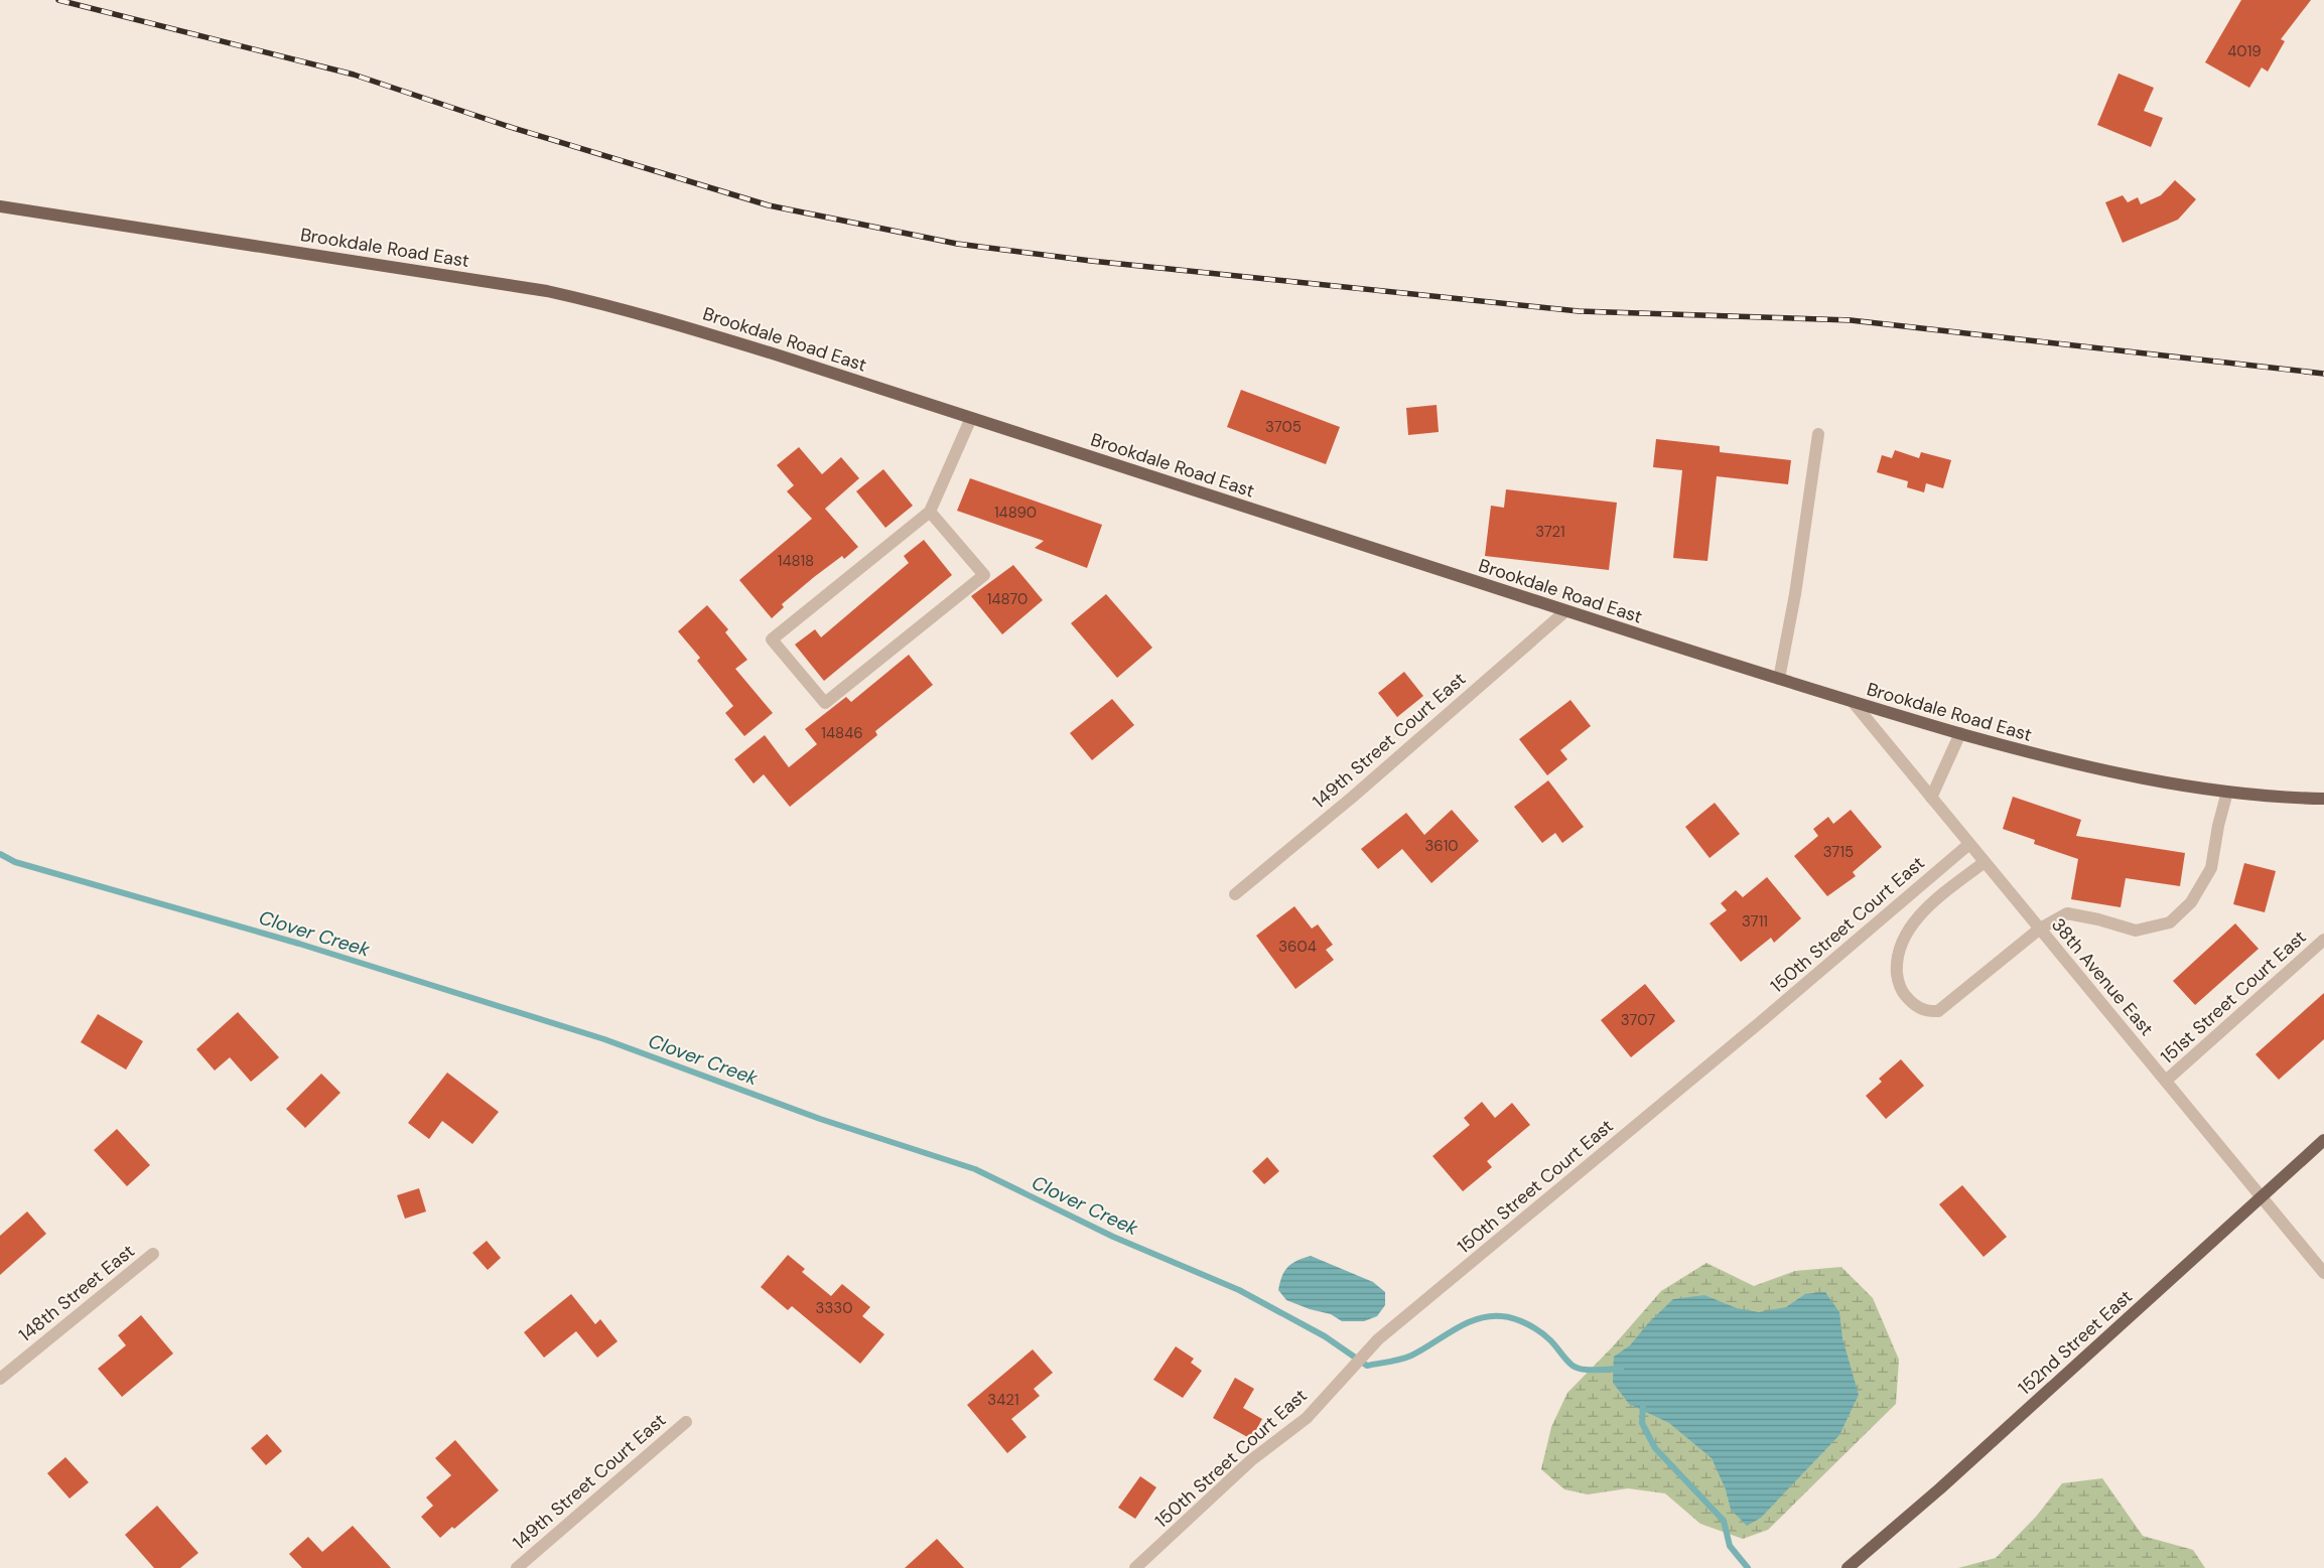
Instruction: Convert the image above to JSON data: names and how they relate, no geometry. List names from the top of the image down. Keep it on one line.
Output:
{"streets":{"main road":["Brookdale Road East","152nd Street East"],"street":["149th Street Court East","150th Street Court East","38th Avenue East","151st Street Court East","148th Street East"]},"crossings":[["Brookdale Road East","149th Street Court East"],["Brookdale Road East","38th Avenue East"],["150th Street Court East","38th Avenue East"],["38th Avenue East","151st Street Court East"],["38th Avenue East","152nd Street East"]],"water":["Clover Creek"],"house_numbers":["4019","3705","14890","3721","14818","14870","14846","3610","3715","3711","3604","3707","3330","3421"]}
